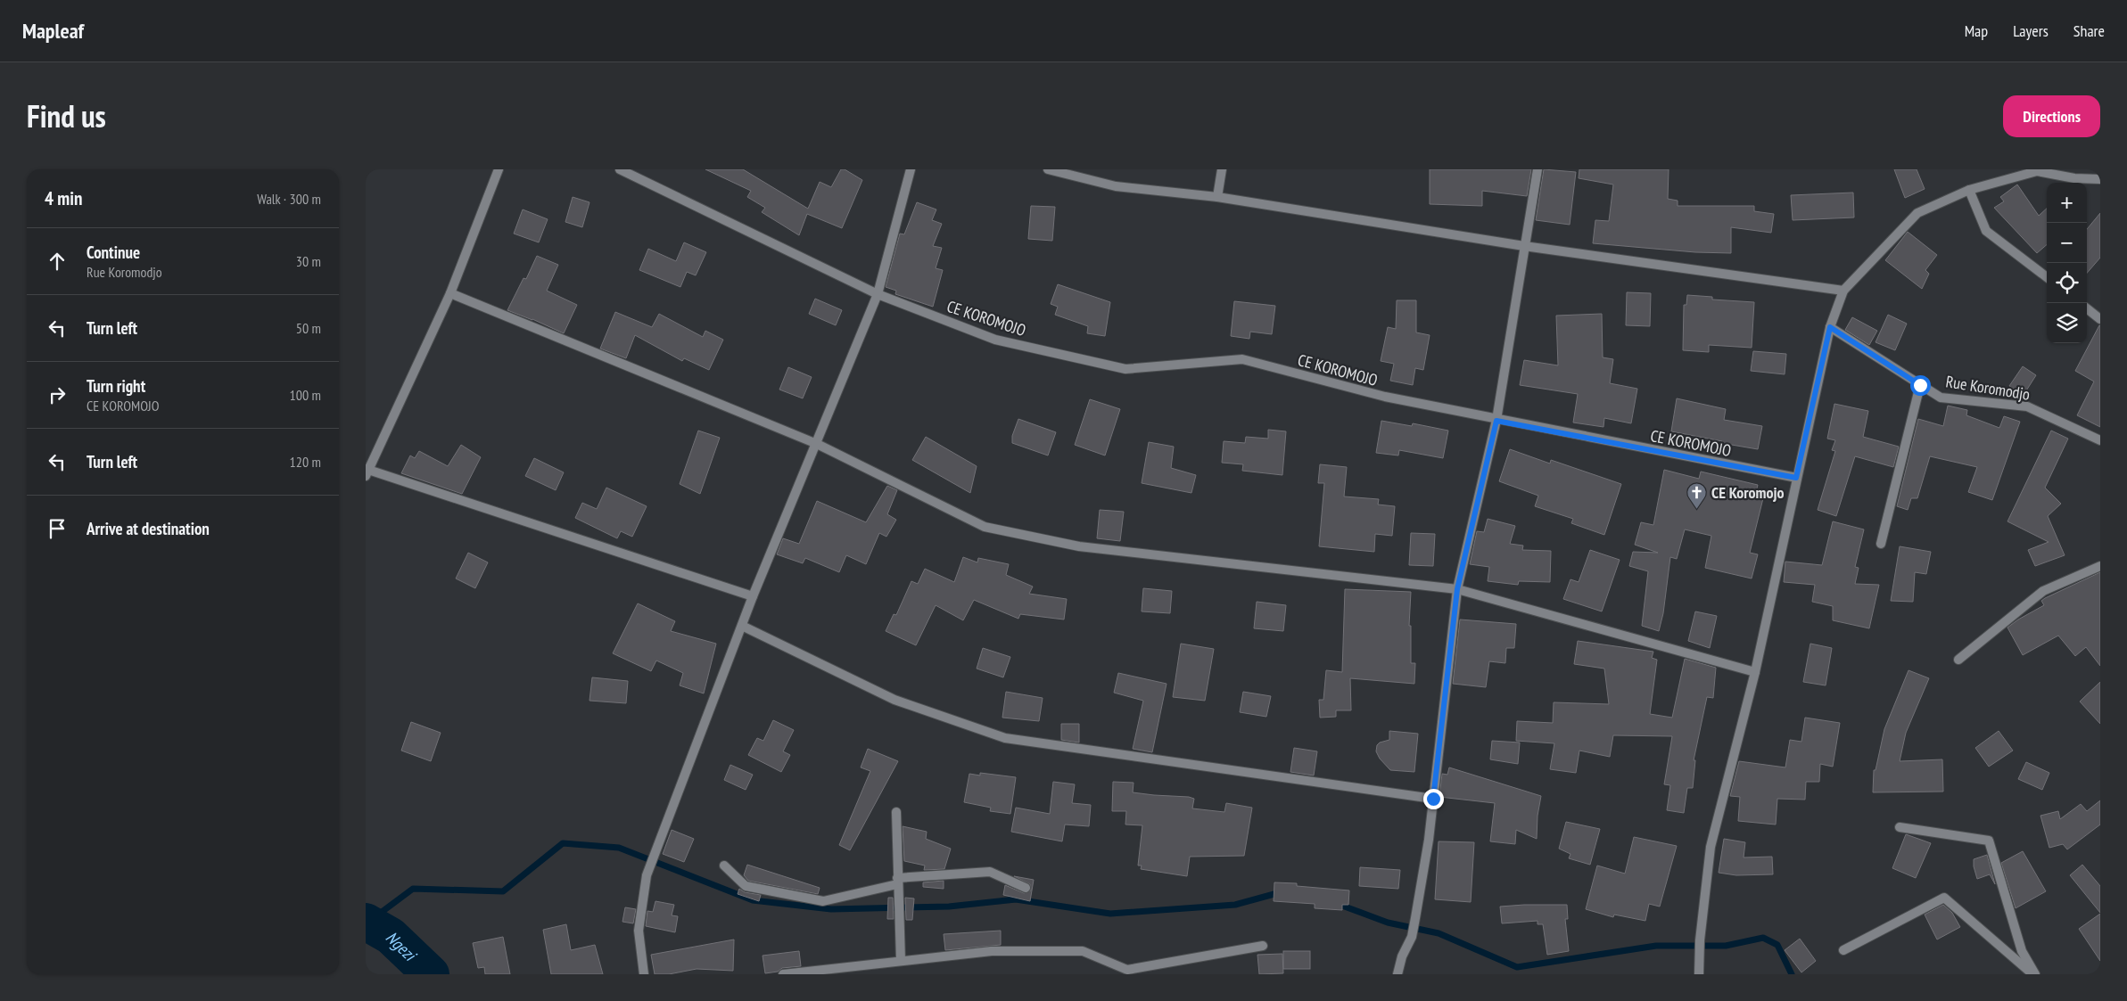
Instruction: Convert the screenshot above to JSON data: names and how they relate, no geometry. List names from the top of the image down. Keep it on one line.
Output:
{"streets":{"street":["CE KOROMOJO","Rue Koromodjo"]},"water":["Ngezi"],"places":{"church":["CE Koromojo"]},"page":{"header":"Mapleaf","nav":["Map","Layers","Share"],"title":"Find us","buttons":"Directions","heading":["4 min","Walk · 300 m"],"map_buttons":["+","−"],"list":[["Continue","Rue Koromodjo","30 m"],["Turn left","50 m"],["Turn right","CE KOROMOJO","100 m"],["Turn left","120 m"],"Arrive at destination"]}}
